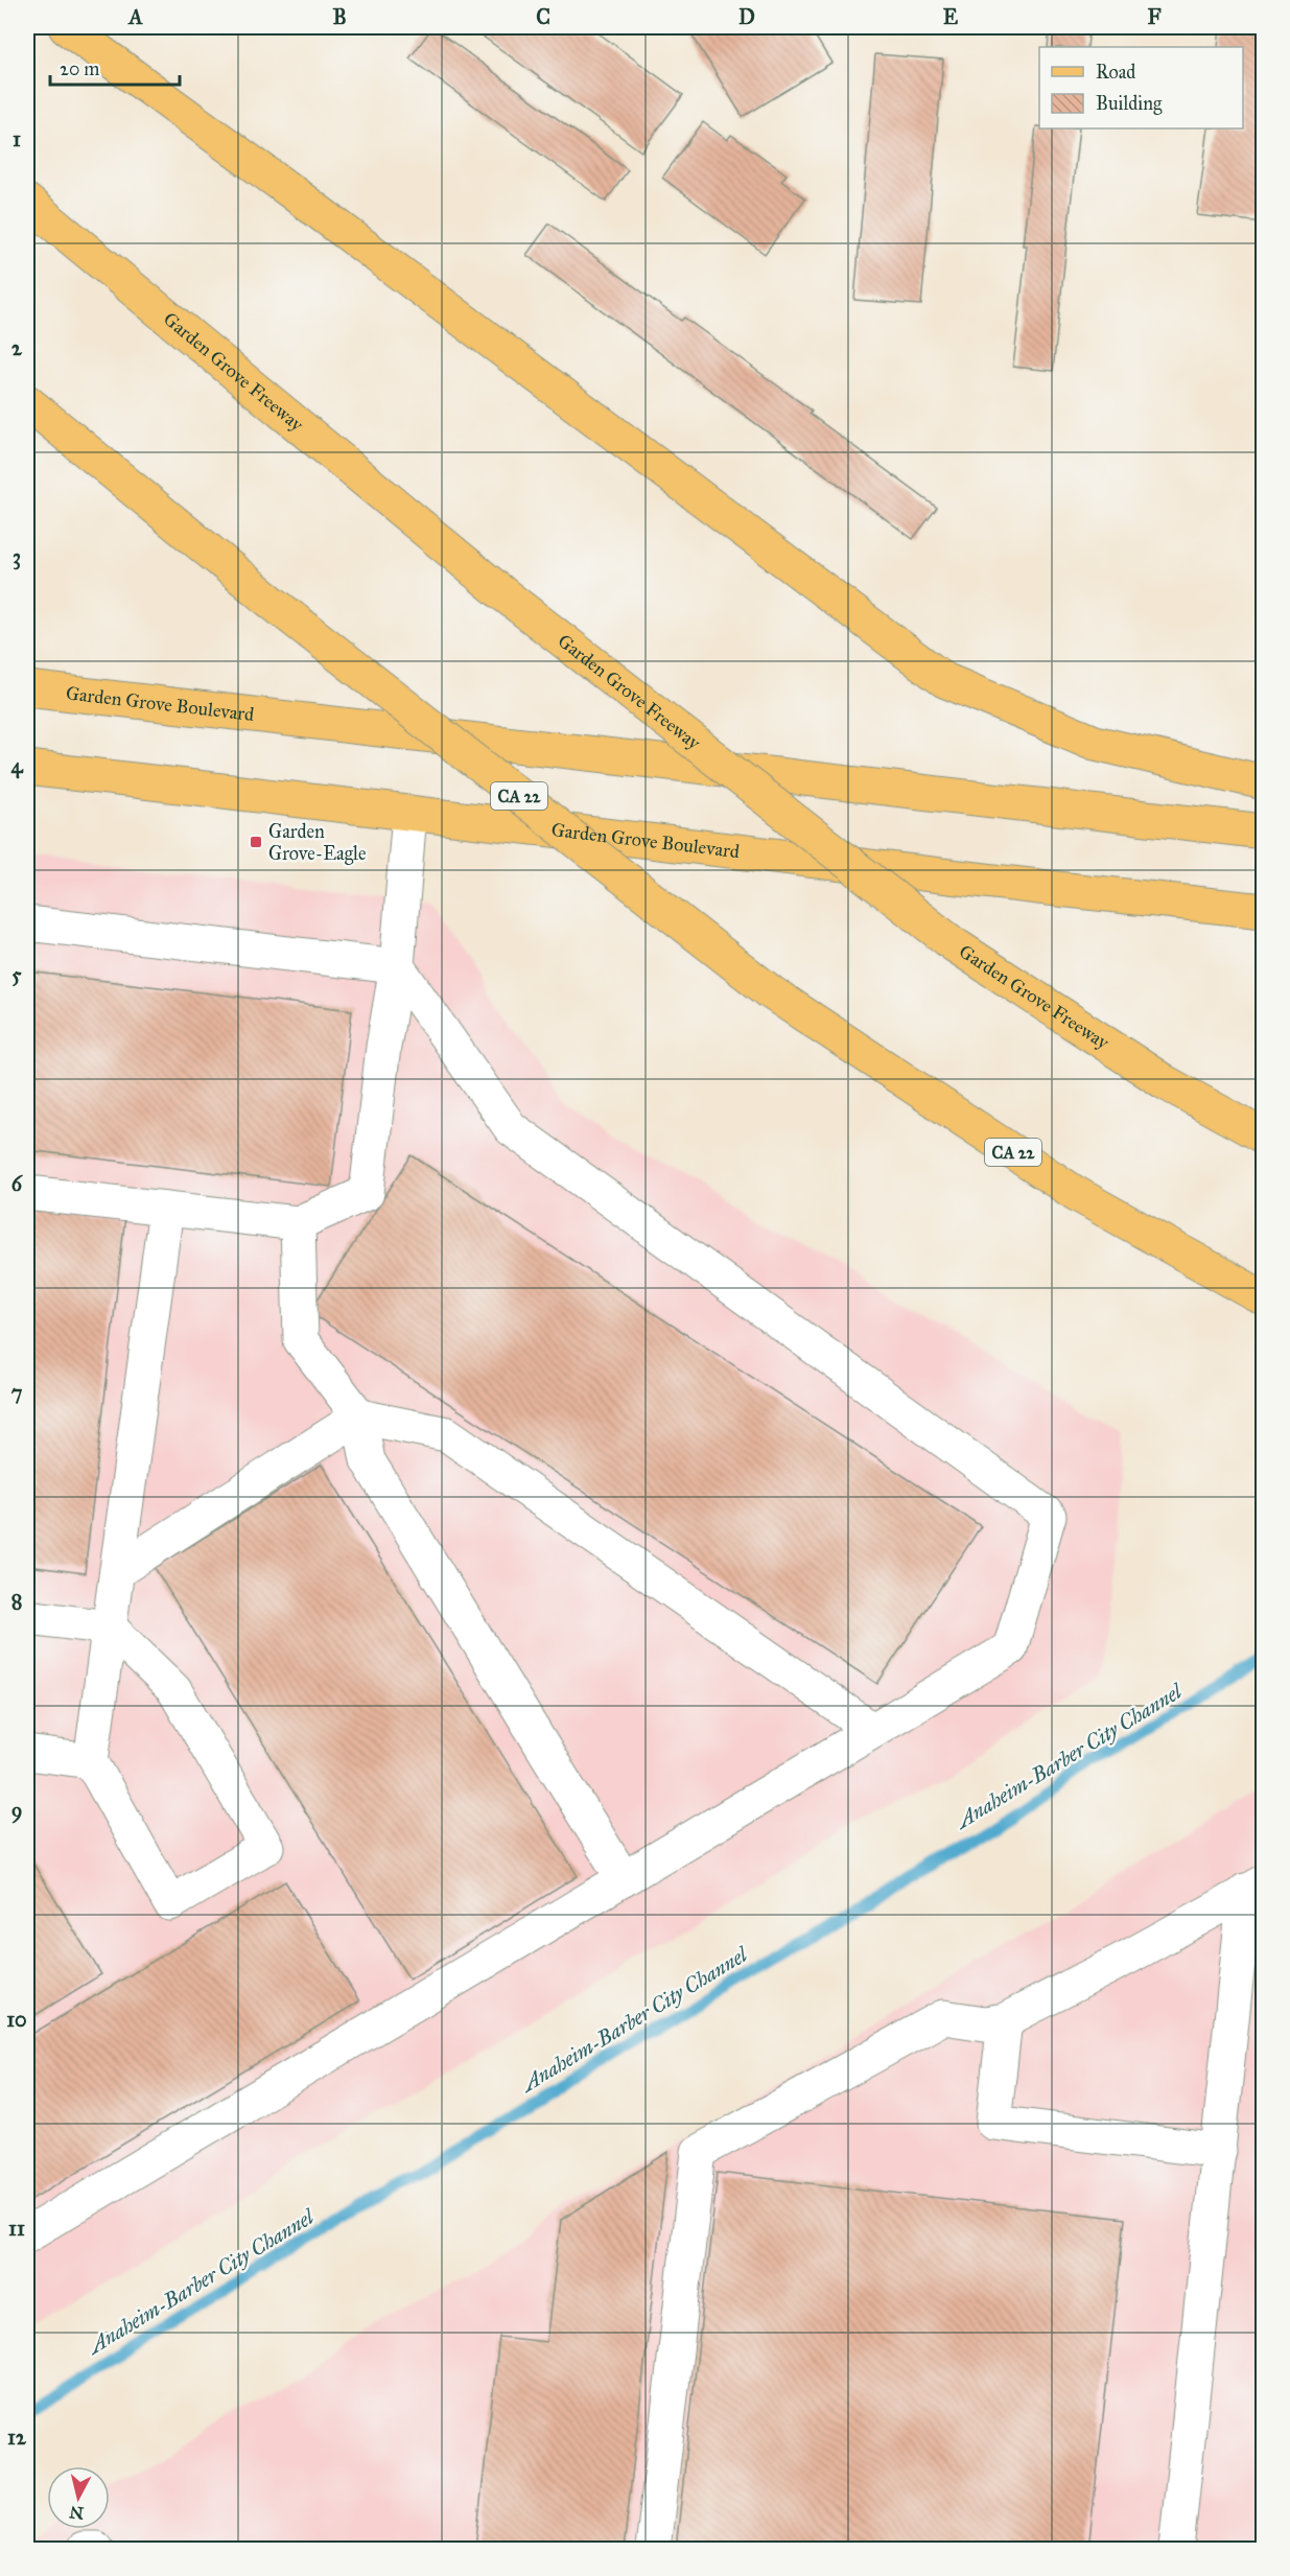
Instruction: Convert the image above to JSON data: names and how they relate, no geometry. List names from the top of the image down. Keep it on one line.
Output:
{"streets":{"main road":["Garden Grove Freeway","Garden Grove Boulevard","CA 22"]},"water":["Anaheim-Barber City Channel"],"places":{"transit":["Garden Grove-Eagle"]},"legend":["Road","Building"],"scale_bar":"20 m","north":"bottom","grid":{"columns":["A","B","C","D","E","F"],"rows":["1","2","3","4","5","6","7","8","9","10","11","12"]}}
